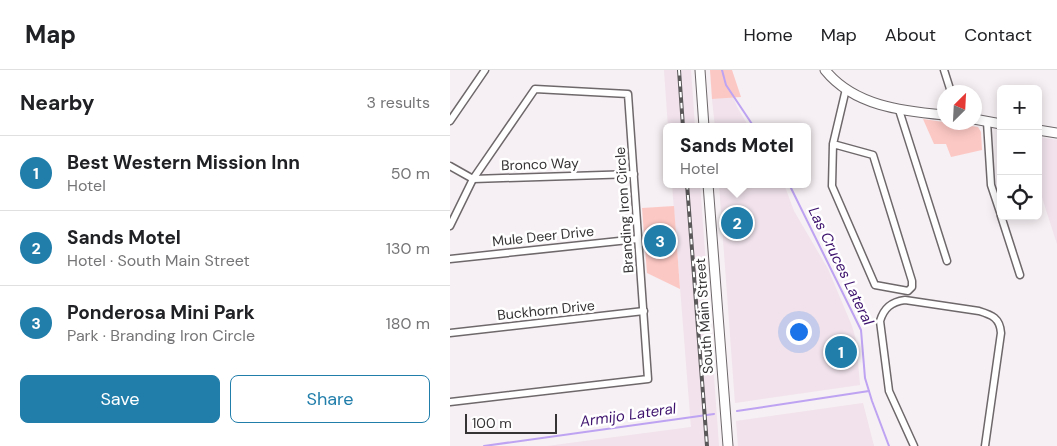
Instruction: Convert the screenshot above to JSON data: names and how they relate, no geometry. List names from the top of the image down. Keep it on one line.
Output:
{"streets":{"main road":["South Main Street"],"street":["Bronco Way","Branding Iron Circle","Mule Deer Drive","Buckhorn Drive"]},"crossings":[["Bronco Way","Branding Iron Circle"],["Branding Iron Circle","Mule Deer Drive"],["Branding Iron Circle","Buckhorn Drive"]],"water":["Las Cruces Lateral","Armijo Lateral"],"scale_bar":"100 m","north":"top right","page":{"header":"Map","nav":["Home","Map","About","Contact"],"heading":["Nearby","3 results"],"map_buttons":["+","−"],"popup":["Sands Motel","Hotel"],"list":[{"mark":"1","name":"Best Western Mission Inn","note":"Hotel","value":"50 m"},{"mark":"2","name":"Sands Motel","note":"Hotel · South Main Street","value":"130 m"},{"mark":"3","name":"Ponderosa Mini Park","note":"Park · Branding Iron Circle","value":"180 m"}],"pins":["2","3","1"],"buttons":["Save","Share"],"scale":"100 m"}}
